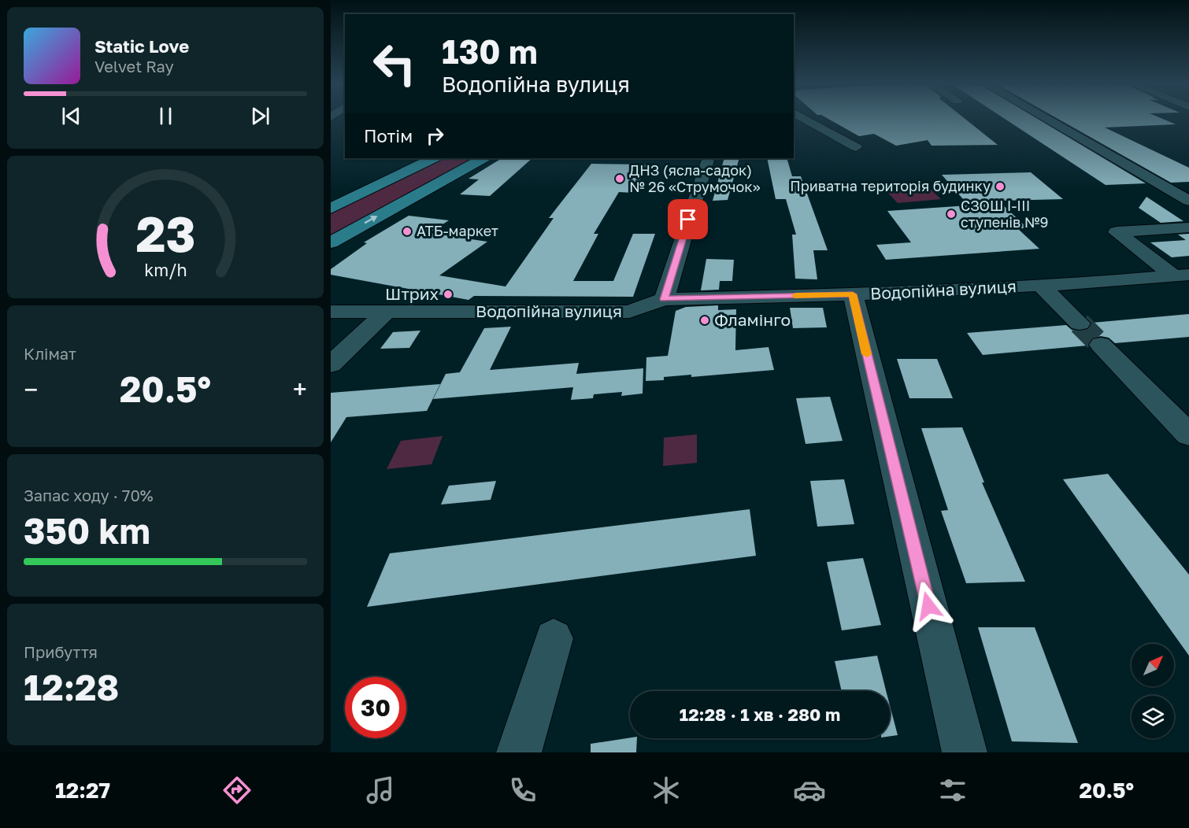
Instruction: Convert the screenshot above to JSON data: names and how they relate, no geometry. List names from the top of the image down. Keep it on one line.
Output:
{"streets":{"street":["Водопійна вулиця"]},"places":["ДНЗ (ясла-садок) № 26 «Струмочок»","Приватна територія будинку","СЗОШ І-ІІІ ступенів №9","АТБ-маркет","Штрих","Фламінго"],"north":"top right","page":{"turn":["130 m","Водопійна вулиця"],"song":["Static Love","Velvet Ray"],"then":"Потім","tile":["Клімат",["Запас ходу · 70%","350 km"],["Прибуття","12:28"]],"heat":["−","20.5°","+"],"limit":"30","trip":"12:28 · 1 хв · 280 m","tabs":["12:27","20.5°"],"gauge":["23","km/h"]}}
